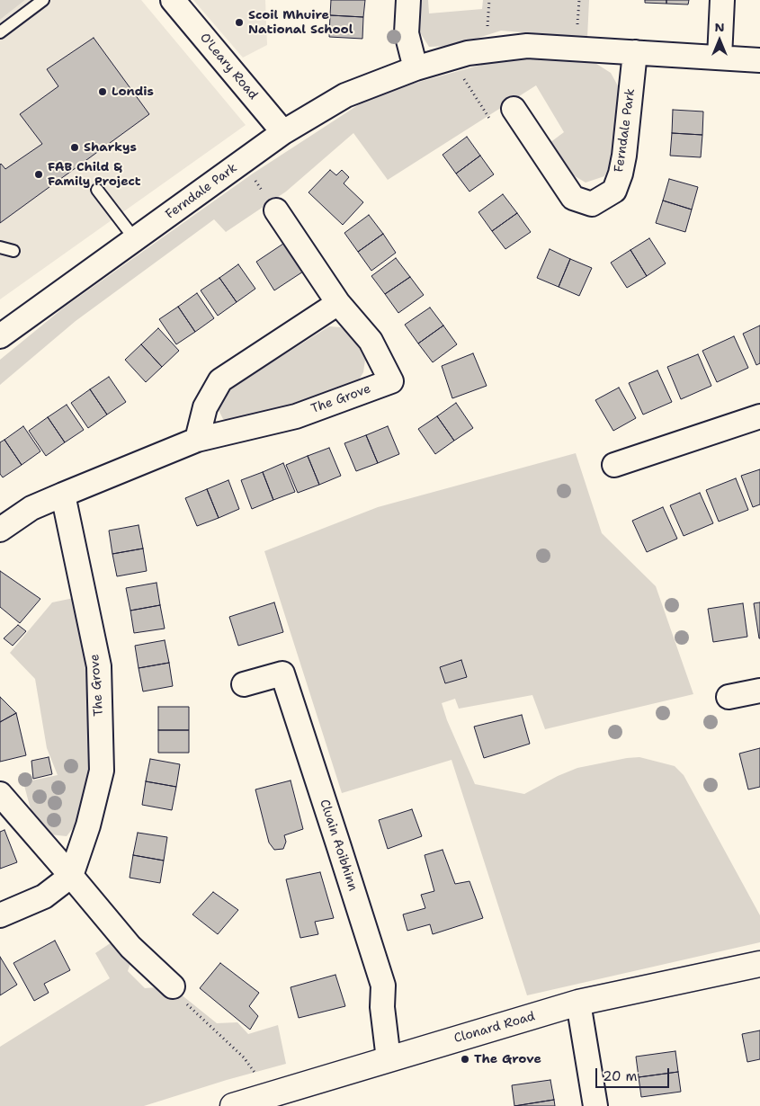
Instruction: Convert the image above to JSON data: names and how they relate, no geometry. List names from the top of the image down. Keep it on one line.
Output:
{"streets":{"street":["O'Leary Road","Ferndale Park","The Grove","Cluain Aoibhinn","Clonard Road"]},"crossings":[["O'Leary Road","Ferndale Park"],["Cluain Aoibhinn","Clonard Road"]],"places":["Scoil Mhuire National School","Londis","Sharkys","FAB Child & Family Project","The Grove"],"scale_bar":"20 m","north":"top"}
